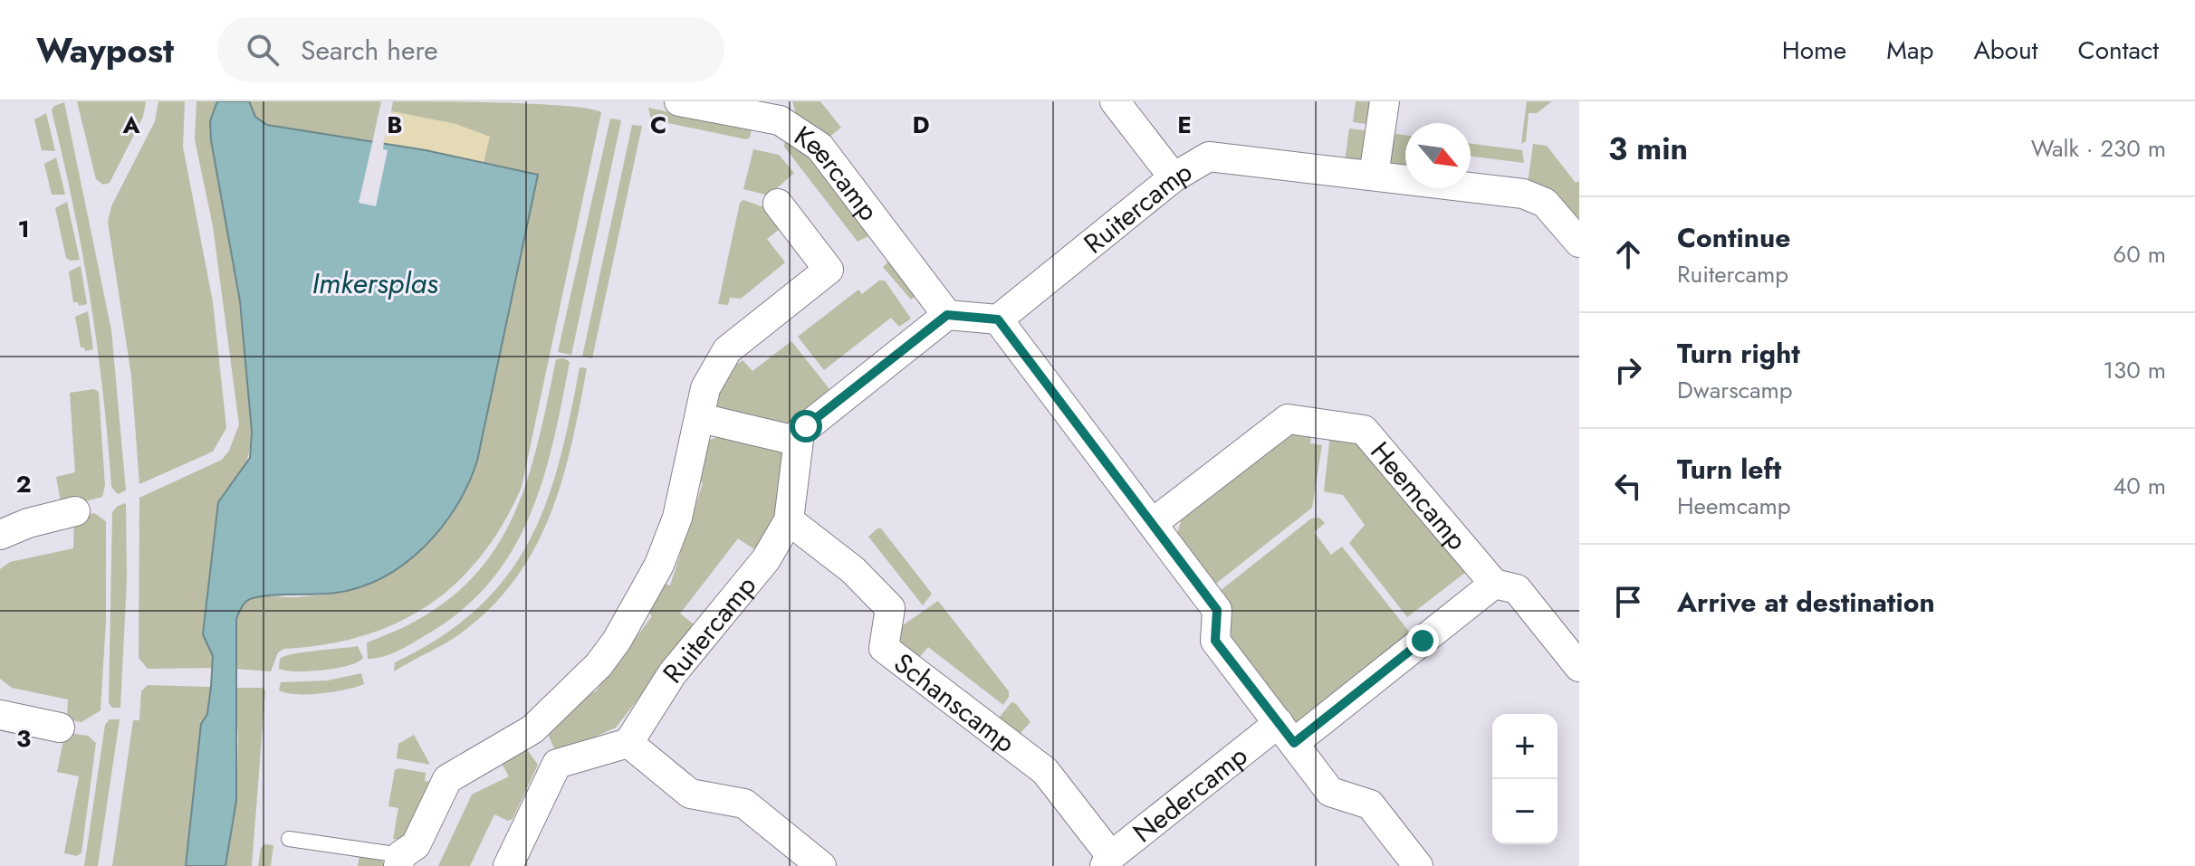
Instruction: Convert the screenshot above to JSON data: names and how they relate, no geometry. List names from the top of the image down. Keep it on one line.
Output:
{"streets":{"street":["Keercamp","Ruitercamp","Heemcamp","Schanscamp","Nedercamp"]},"crossings":[["Ruitercamp","Schanscamp"],["Schanscamp","Nedercamp"]],"water":["Imkersplas"],"north":"bottom right","page":{"header":"Waypost","search":"Search here","nav":["Home","Map","About","Contact"],"heading":["3 min","Walk · 230 m"],"list":[["Continue","Ruitercamp","60 m"],["Turn right","Dwarscamp","130 m"],["Turn left","Heemcamp","40 m"],"Arrive at destination"],"map_buttons":["+","−"]},"grid":{"columns":["A","B","C","D","E"],"rows":["1","2","3"]}}
